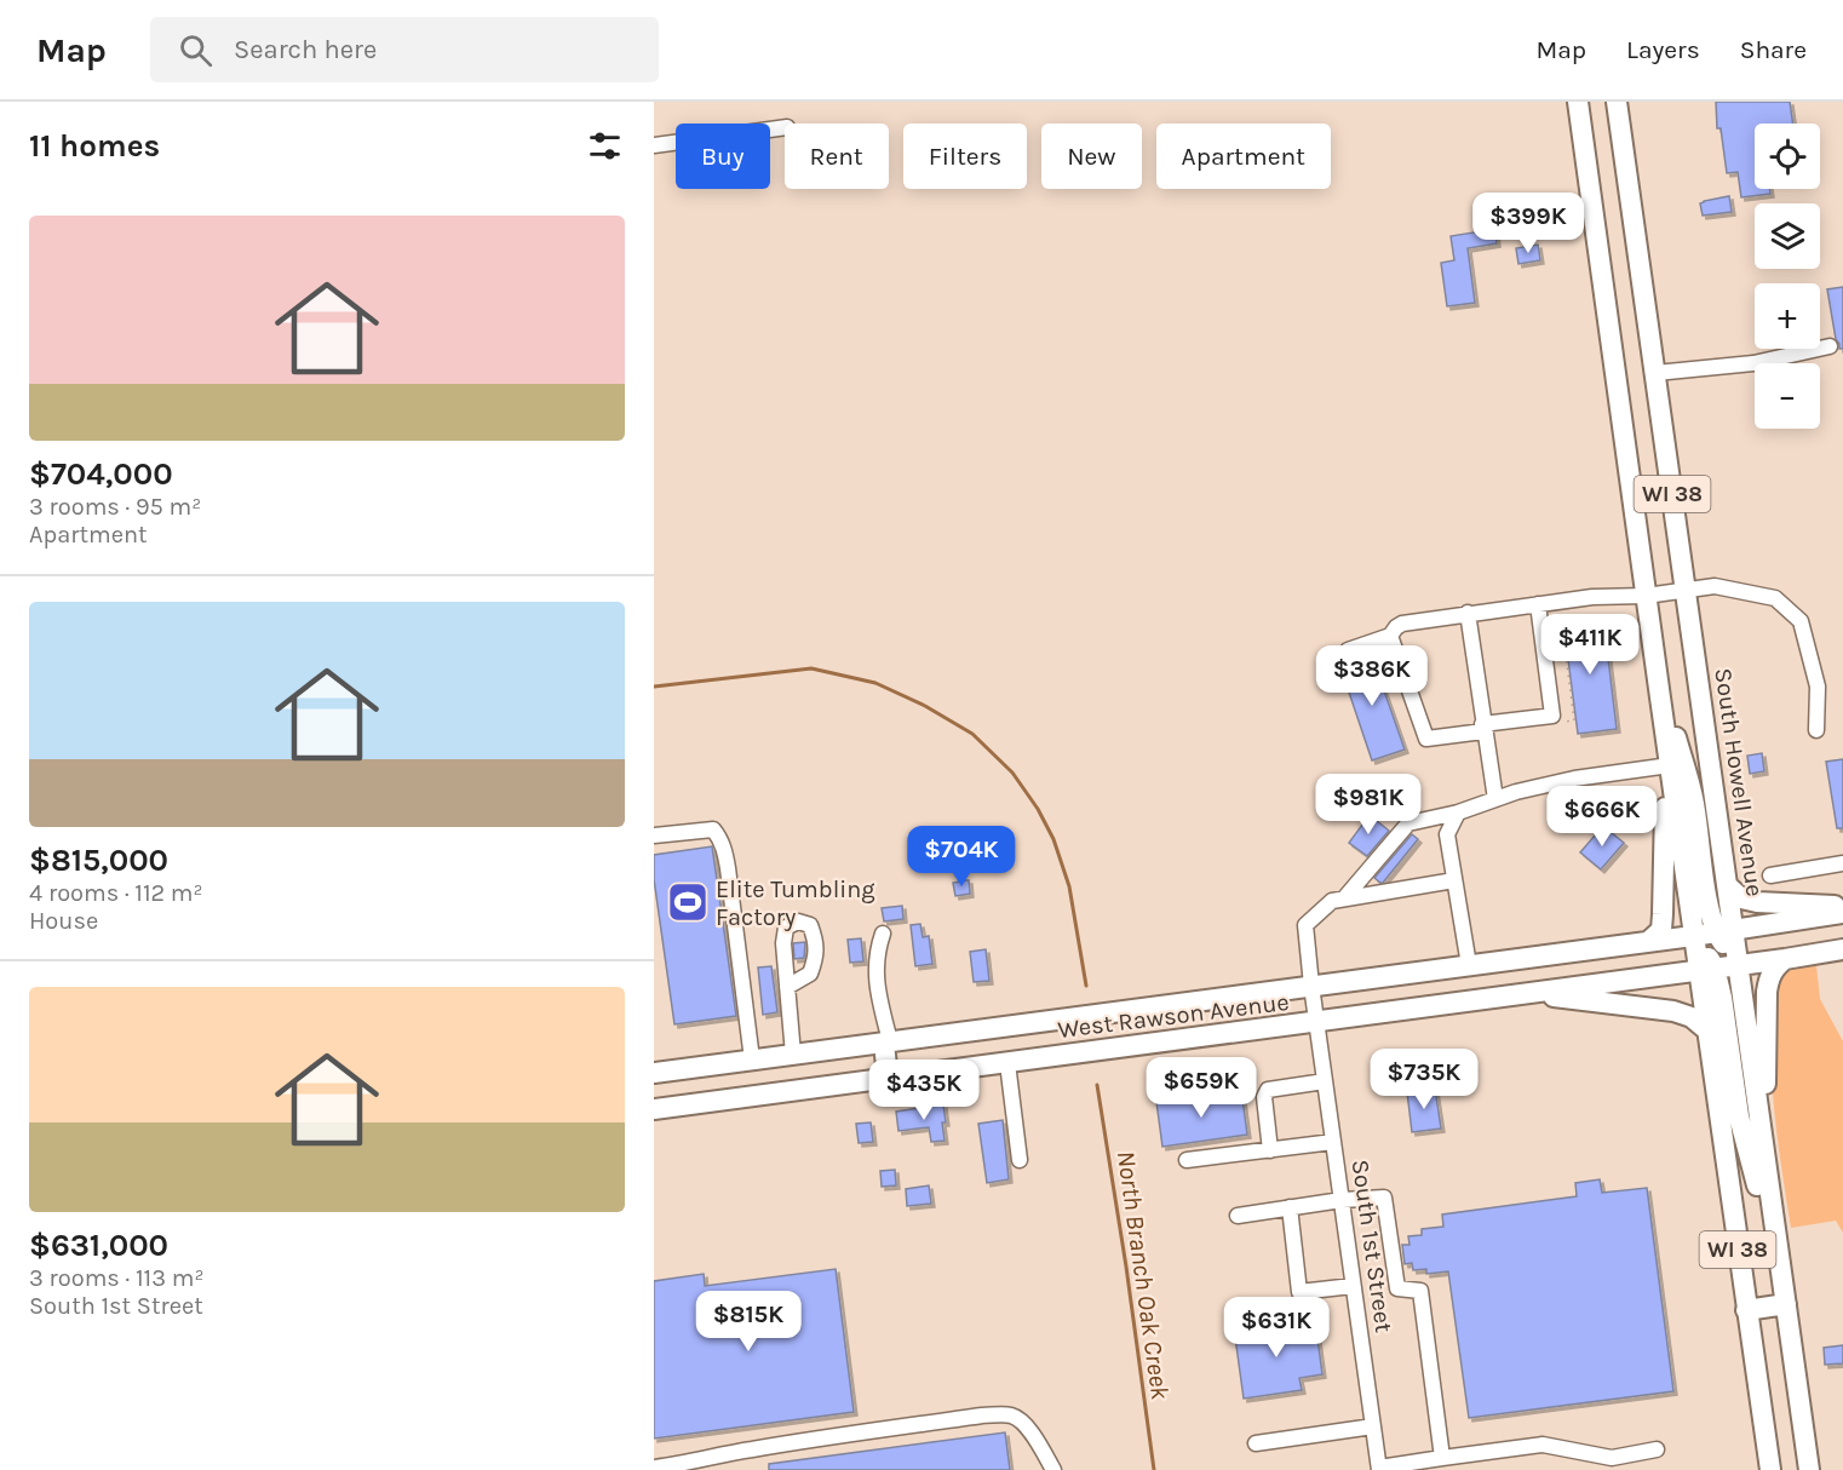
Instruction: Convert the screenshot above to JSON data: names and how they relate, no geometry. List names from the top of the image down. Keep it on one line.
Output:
{"streets":{"main road":["WI 38","South Howell Avenue","West Rawson Avenue"],"street":["South 1st Street"]},"crossings":[["WI 38","West Rawson Avenue"],["South Howell Avenue","West Rawson Avenue"],["West Rawson Avenue","South 1st Street"]],"water":["North Branch Oak Creek"],"places":{"sports":["Elite Tumbling Factory"]},"page":{"header":"Map","search":"Search here","nav":["Map","Layers","Share"],"heading":"11 homes","map_buttons":["+","−"],"chip":["Buy","Rent","Filters","New","Apartment"],"list":[{"name":"$704,000","note":"3 rooms · 95 m² · Apartment"},{"name":"$815,000","note":"4 rooms · 112 m² · House"},{"name":"$631,000","note":"3 rooms · 113 m² · South 1st Street"}],"price":["$399K","$411K","$386K","$981K","$666K","$704K","$735K","$659K","$435K","$815K","$631K"]}}
